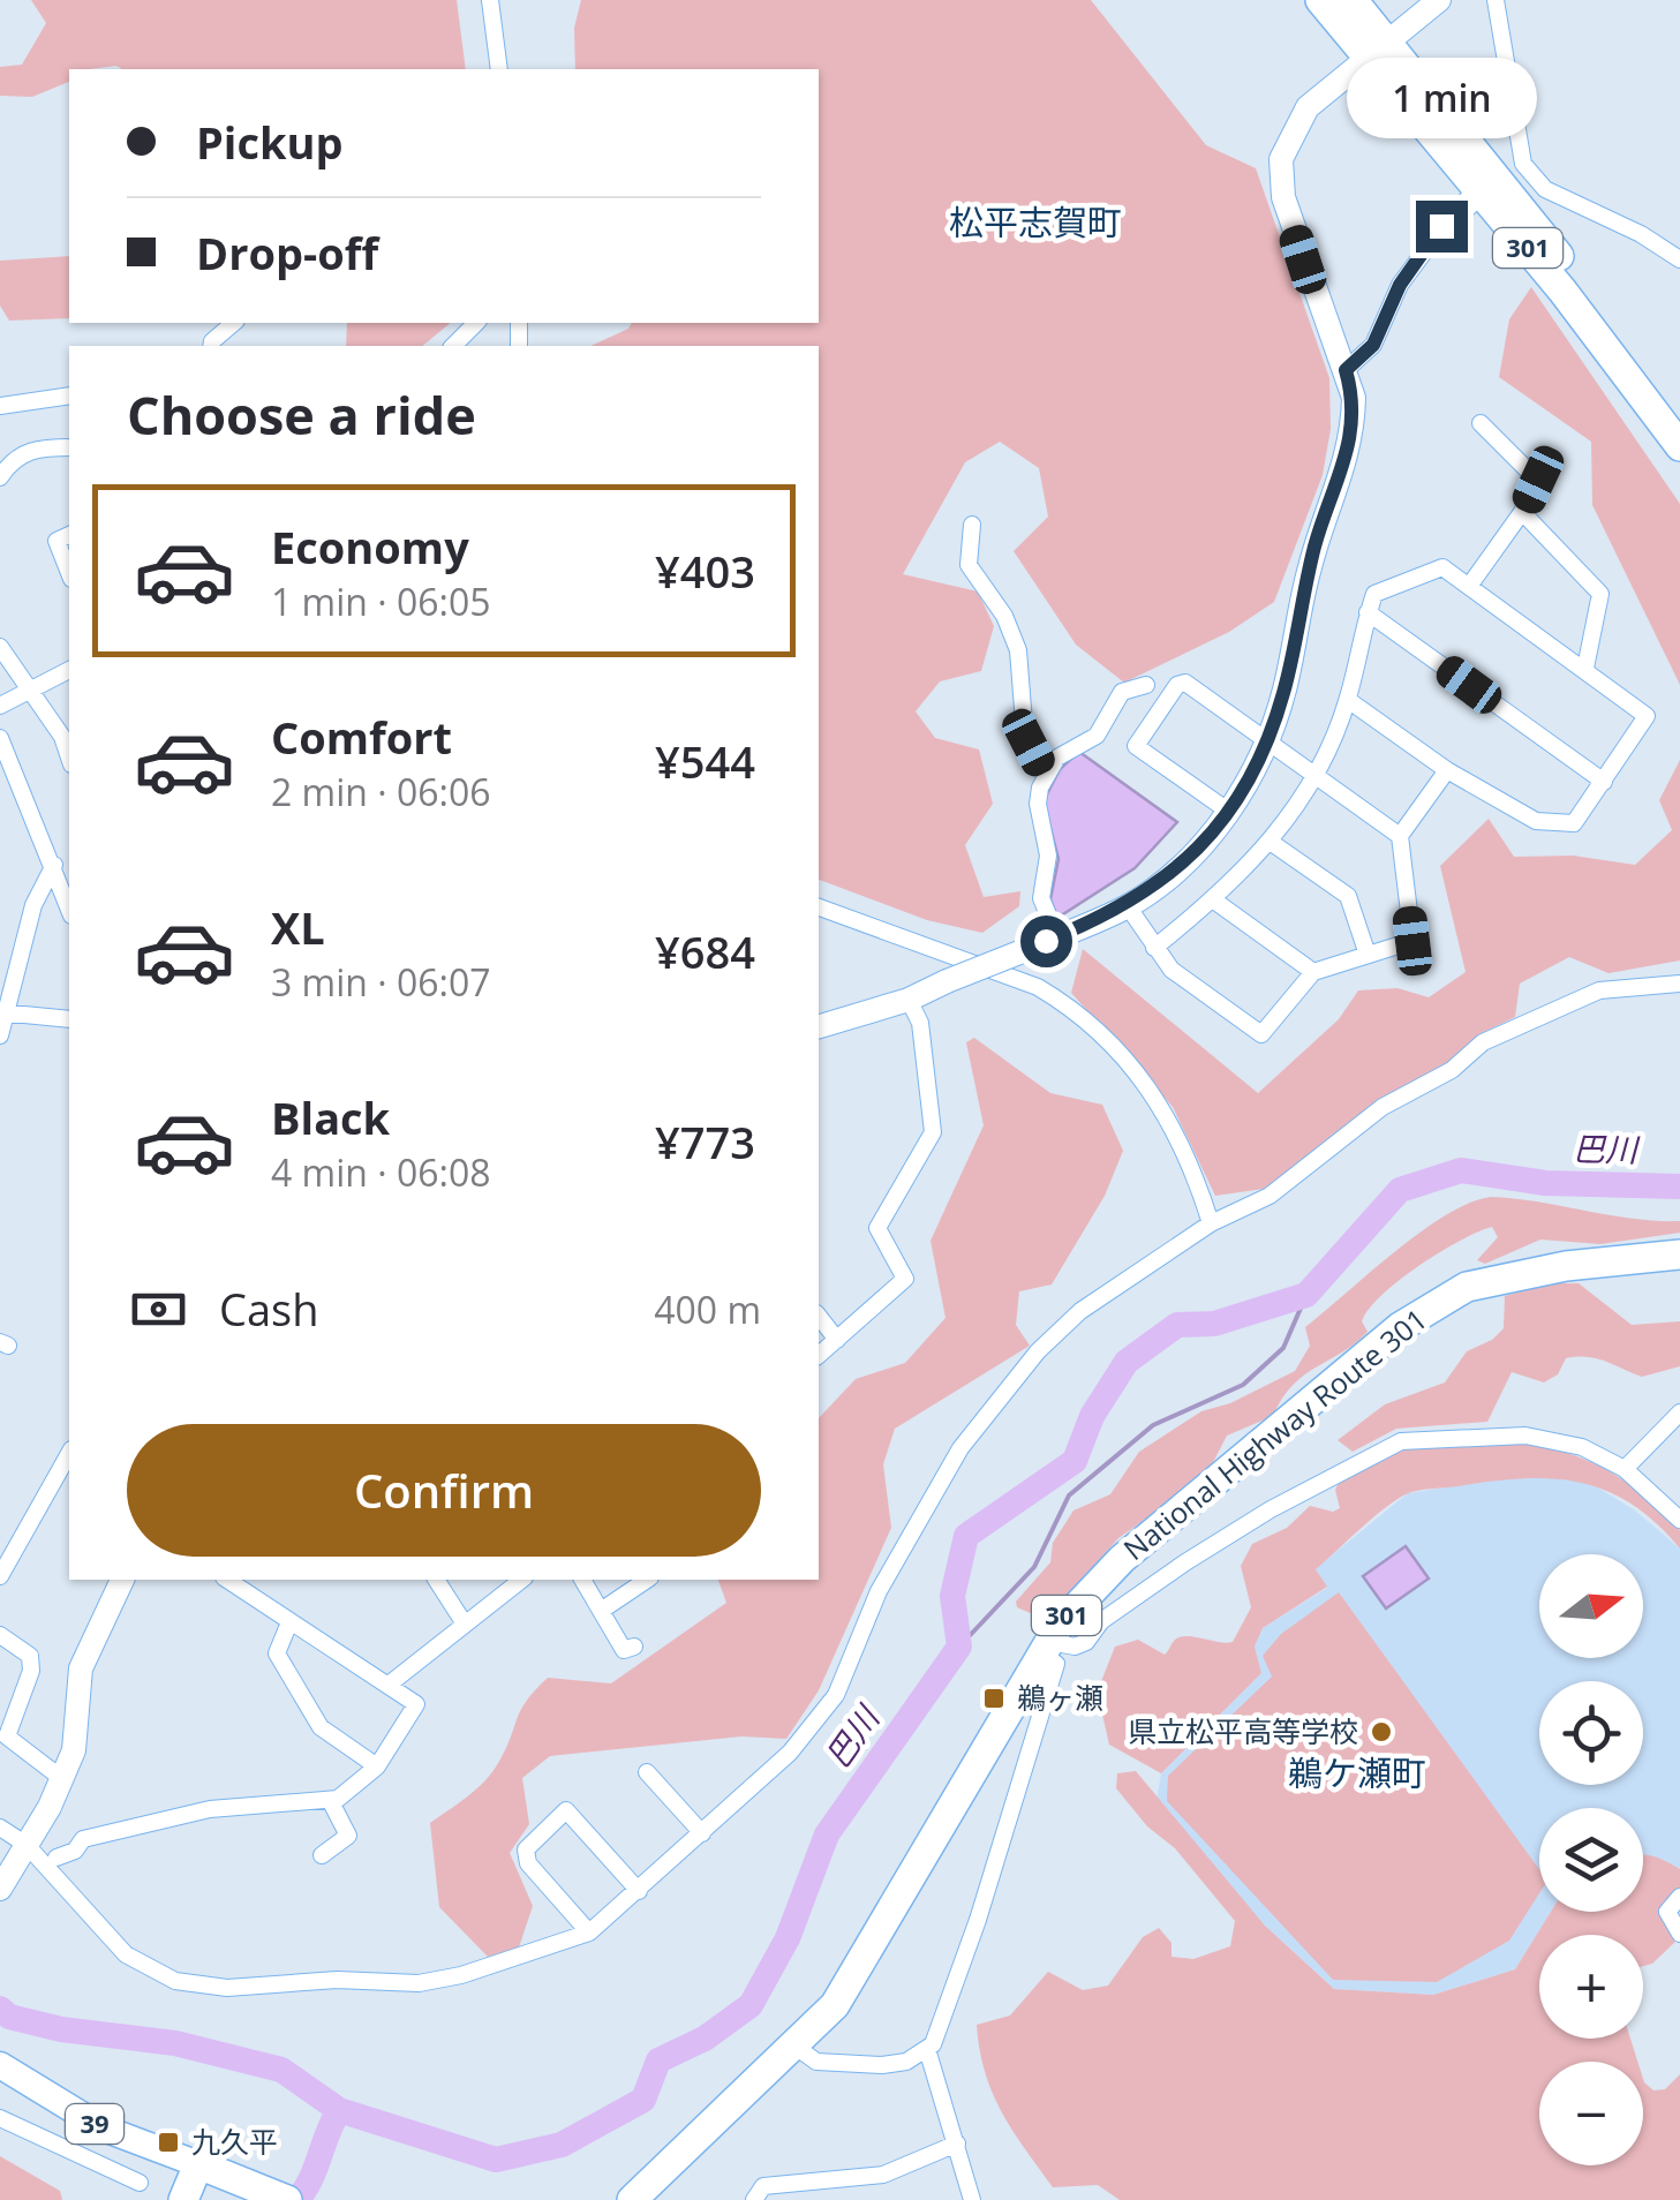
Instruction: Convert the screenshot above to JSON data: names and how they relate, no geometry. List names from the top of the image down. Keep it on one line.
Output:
{"streets":{"highway":["301","National Highway Route 301"],"main road":["39"]},"districts":["松平志賀町","鵜ケ瀬町"],"water":["巴川"],"places":{"transit":["鵜ヶ瀬","九久平"],"other":["県立松平高等学校"]},"north":"right","page":{"bubble":"1 min","banner":["Pickup","Drop-off"],"heading":"Choose a ride","list":[{"name":"Economy","note":"1 min · 06:05","value":"¥403"},{"name":"Comfort","note":"2 min · 06:06","value":"¥544"},{"name":"XL","note":"3 min · 06:07","value":"¥684"},{"name":"Black","note":"4 min · 06:08","value":"¥773"}],"pay":["Cash","400 m"],"buttons":"Confirm","map_buttons":["+","−"]}}
